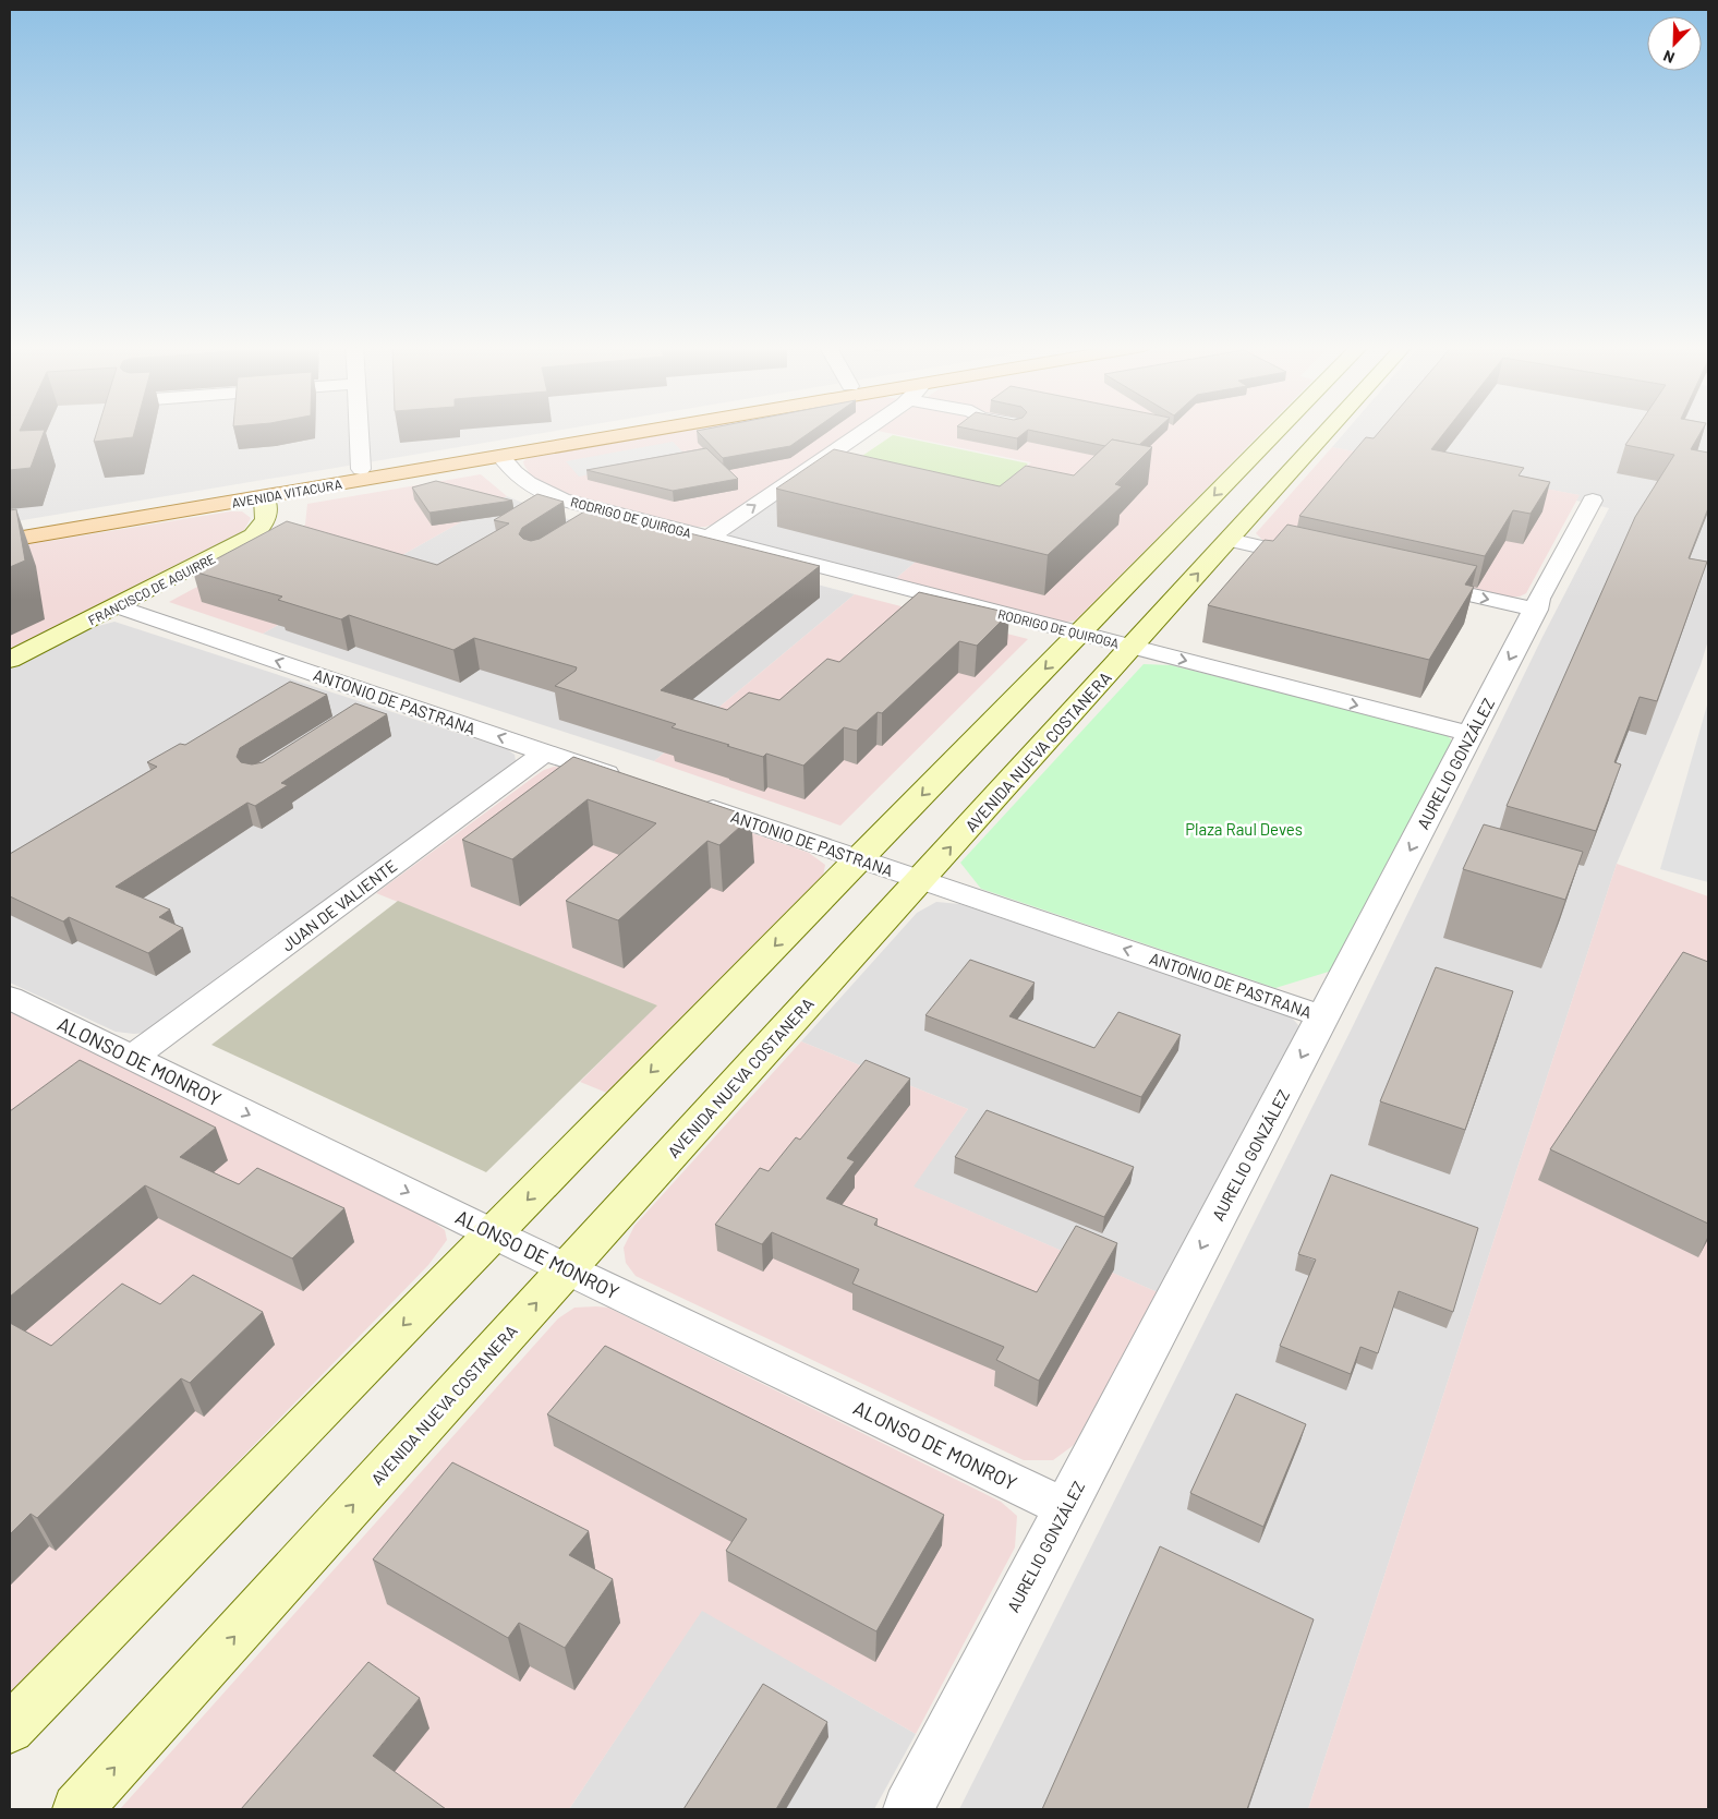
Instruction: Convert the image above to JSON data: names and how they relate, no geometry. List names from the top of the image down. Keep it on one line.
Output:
{"streets":{"main road":["AVENIDA VITACURA","FRANCISCO DE AGUIRRE","AVENIDA NUEVA COSTANERA"],"street":["RODRIGO DE QUIROGA","ANTONIO DE PASTRANA","AURELIO GONZÁLEZ","JUAN DE VALIENTE","ALONSO DE MONROY"]},"crossings":[["AVENIDA VITACURA","RODRIGO DE QUIROGA"],["AVENIDA VITACURA","FRANCISCO DE AGUIRRE"],["RODRIGO DE QUIROGA","AVENIDA NUEVA COSTANERA"],["RODRIGO DE QUIROGA","AURELIO GONZÁLEZ"],["FRANCISCO DE AGUIRRE","ANTONIO DE PASTRANA"],["ANTONIO DE PASTRANA","AVENIDA NUEVA COSTANERA"],["ANTONIO DE PASTRANA","AURELIO GONZÁLEZ"],["ANTONIO DE PASTRANA","JUAN DE VALIENTE"],["AVENIDA NUEVA COSTANERA","ALONSO DE MONROY"],["AURELIO GONZÁLEZ","ALONSO DE MONROY"],["JUAN DE VALIENTE","ALONSO DE MONROY"]],"one_way":["ANTONIO DE PASTRANA","AURELIO GONZÁLEZ"],"parks":["Plaza Raul Deves"],"north":"bottom left"}
